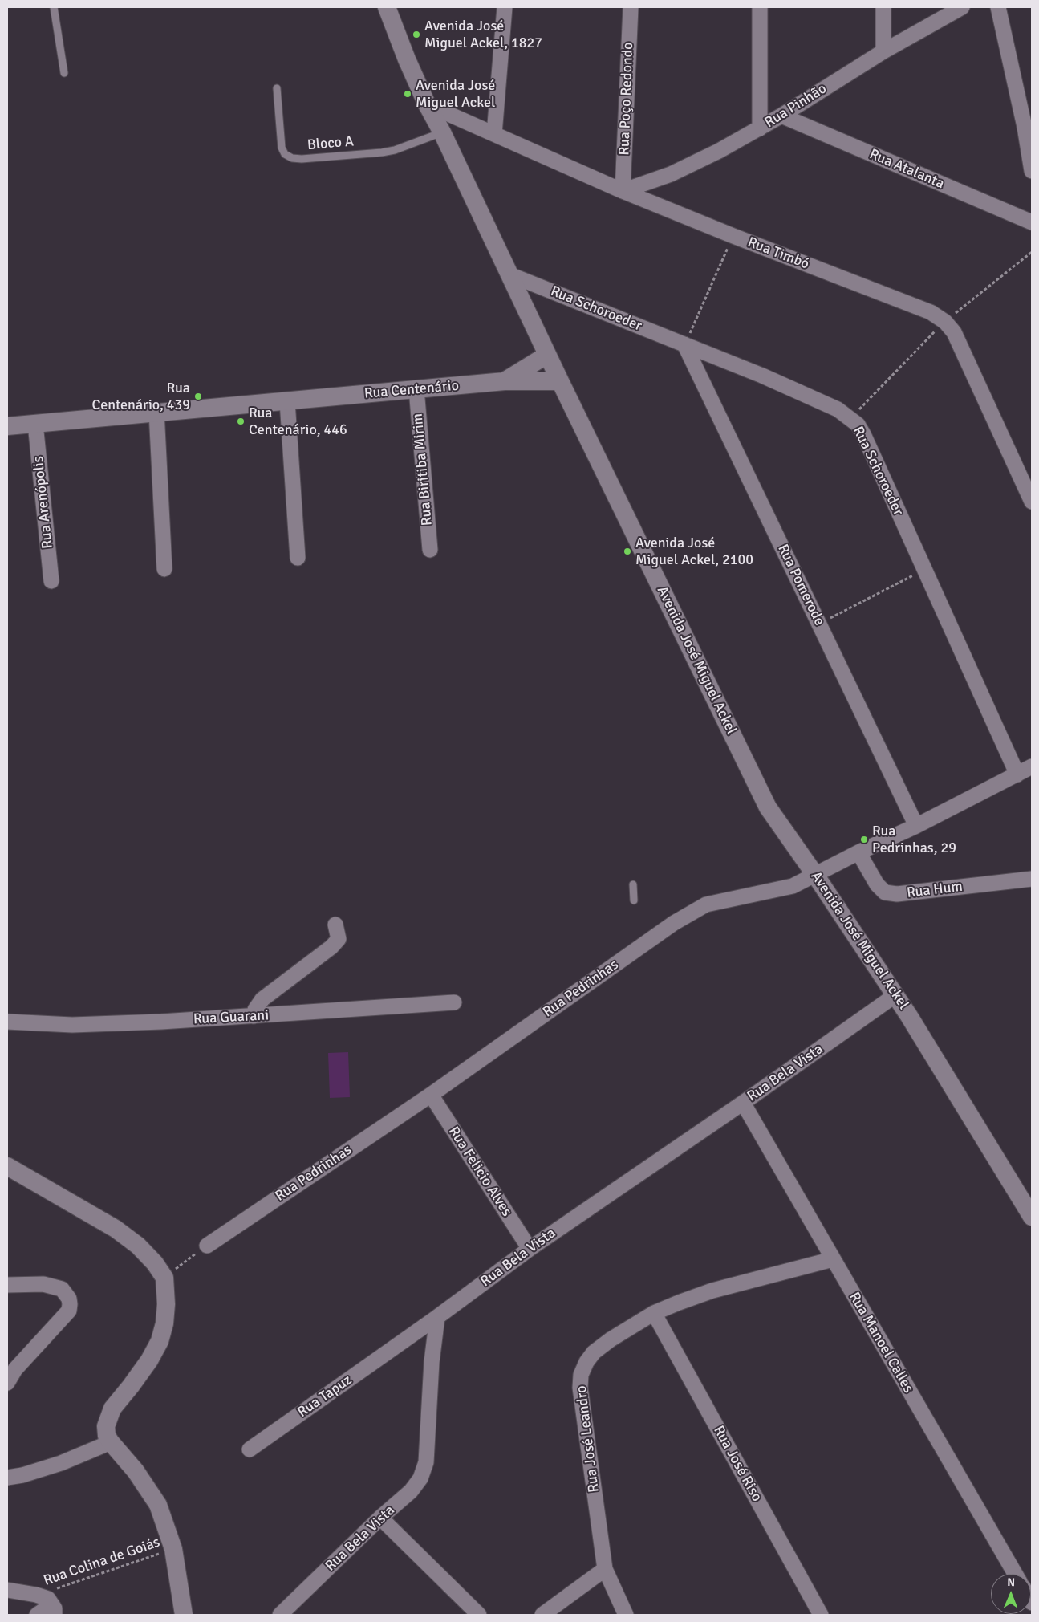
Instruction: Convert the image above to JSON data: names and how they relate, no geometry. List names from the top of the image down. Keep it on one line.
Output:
{"streets":{"street":["Rua Poço Redondo","Rua Pinhão","Rua Atalanta","Rua Timbó","Rua Schoroeder","Rua Centenário","Rua Biritiba Mirim","Rua Arenópolis","Rua Pomerode","Avenida José Miguel Ackel","Rua Hum","Rua Pedrinhas","Rua Guarani","Rua Bela Vista","Rua Felicio Alves","Rua Manoel Calles","Rua Tapuz","Rua José Leandro","Rua José Riso"],"lane":["Bloco A"],"path":["Rua Colina de Goiás"]},"crossings":[["Rua Poço Redondo","Rua Pinhão"],["Rua Poço Redondo","Rua Timbó"],["Rua Pinhão","Rua Atalanta"],["Rua Pinhão","Rua Timbó"],["Bloco A","Avenida José Miguel Ackel"],["Rua Timbó","Avenida José Miguel Ackel"],["Rua Schoroeder","Rua Pomerode"],["Rua Schoroeder","Avenida José Miguel Ackel"],["Rua Schoroeder","Rua Pedrinhas"],["Rua Centenário","Rua Biritiba Mirim"],["Rua Centenário","Rua Arenópolis"],["Rua Centenário","Avenida José Miguel Ackel"],["Rua Pomerode","Rua Pedrinhas"],["Avenida José Miguel Ackel","Rua Pedrinhas"],["Avenida José Miguel Ackel","Rua Bela Vista"],["Rua Hum","Rua Pedrinhas"],["Rua Pedrinhas","Rua Felicio Alves"],["Rua Bela Vista","Rua Felicio Alves"],["Rua Bela Vista","Rua Manoel Calles"],["Rua Bela Vista","Rua Tapuz"],["Rua Manoel Calles","Rua José Leandro"],["Rua José Leandro","Rua José Riso"]],"places":["Avenida José Miguel Ackel, 1827","Avenida José Miguel Ackel","Rua Centenário, 439","Rua Centenário, 446","Avenida José Miguel Ackel, 2100","Rua Pedrinhas, 29"],"north":"top"}
